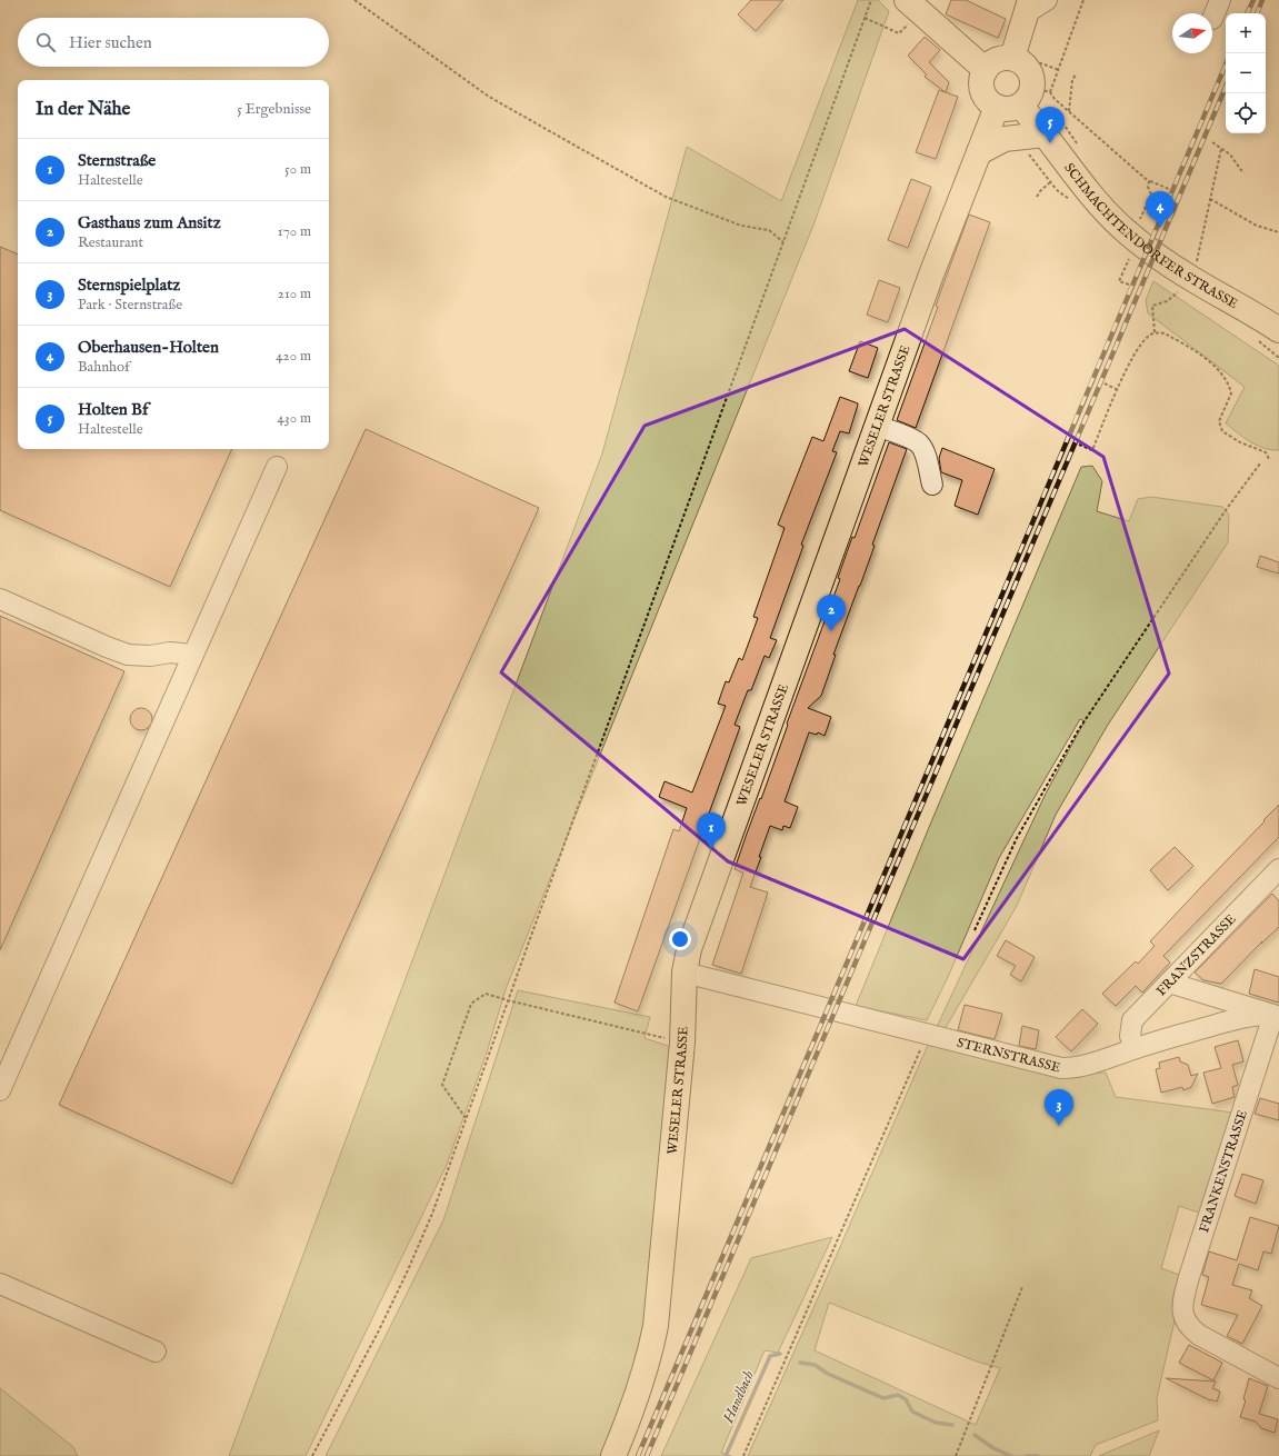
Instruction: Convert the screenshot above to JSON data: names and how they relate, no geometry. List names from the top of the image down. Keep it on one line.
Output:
{"streets":{"main road":["SCHMACHTENDORFER STRASSE","WESELER STRASSE"],"street":["FRANZSTRASSE","STERNSTRASSE","FRANKENSTRASSE"]},"crossings":[["SCHMACHTENDORFER STRASSE","WESELER STRASSE"],["WESELER STRASSE","STERNSTRASSE"],["FRANZSTRASSE","STERNSTRASSE"],["STERNSTRASSE","FRANKENSTRASSE"]],"water":["Handbach"],"north":"right","page":{"map_buttons":["+","−"],"search":"Hier suchen","heading":["In der Nähe","5 Ergebnisse"],"pins":["5","4","2","1","3"],"list":[{"mark":"1","name":"Sternstraße","note":"Haltestelle","value":"50 m"},{"mark":"2","name":"Gasthaus zum Ansitz","note":"Restaurant","value":"170 m"},{"mark":"3","name":"Sternspielplatz","note":"Park · Sternstraße","value":"210 m"},{"mark":"4","name":"Oberhausen-Holten","note":"Bahnhof","value":"420 m"},{"mark":"5","name":"Holten Bf","note":"Haltestelle","value":"430 m"}]}}
